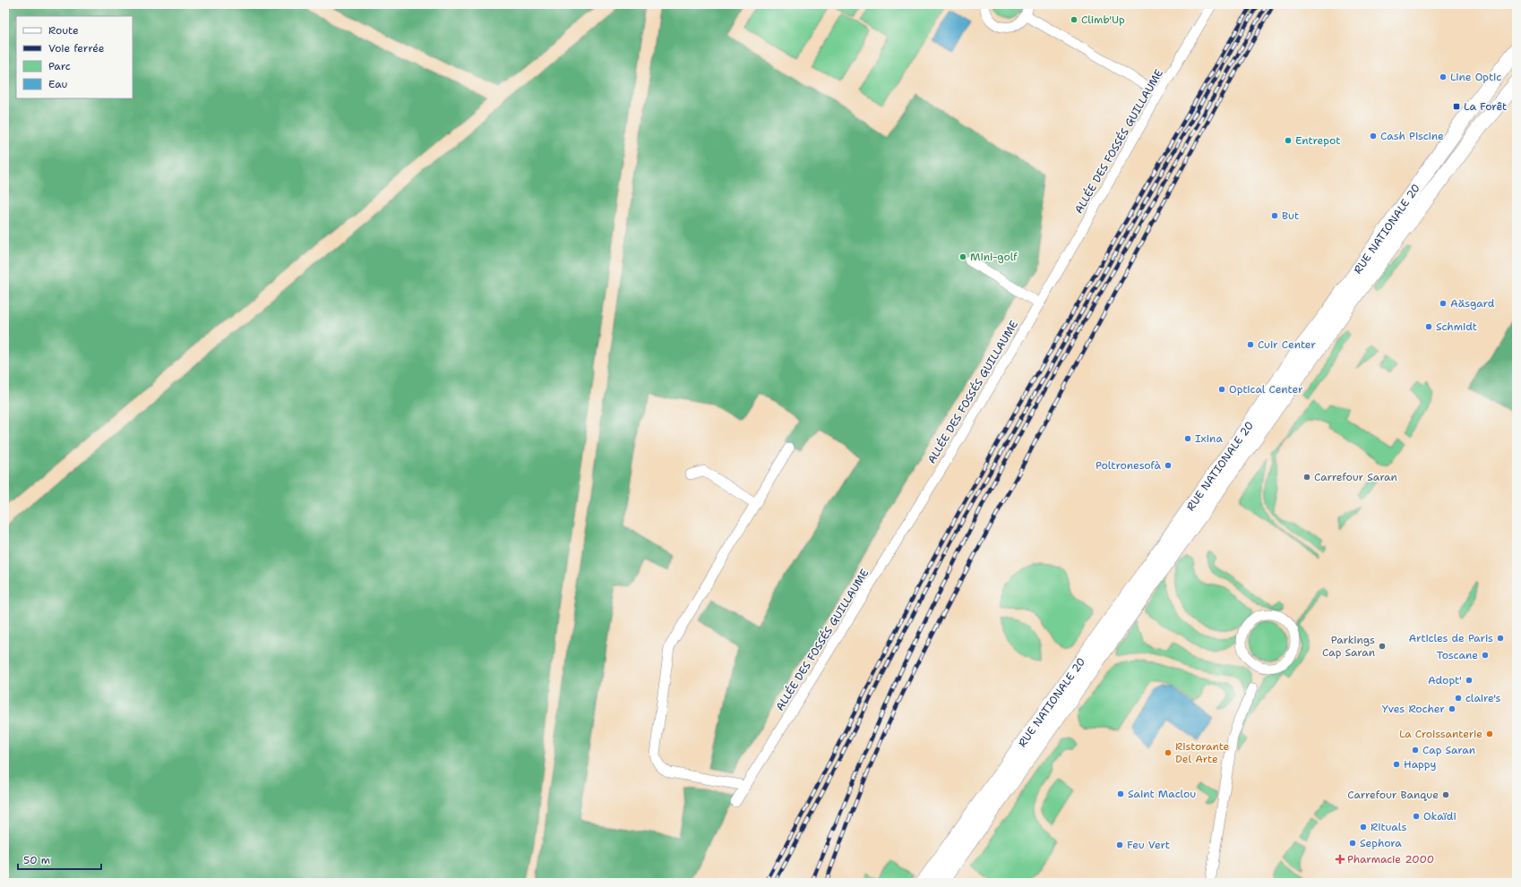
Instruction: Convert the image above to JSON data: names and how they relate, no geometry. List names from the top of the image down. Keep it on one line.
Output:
{"streets":{"main road":["RUE NATIONALE 20"],"street":["ALLÉE DES FOSSÉS GUILLAUME"]},"places":{"other":["Climb'Up","Line Optic","Cash Piscine","Entrepot","But","Mini-golf","Aäsgard","Schmidt","Cuir Center","Optical Center","Ixina","Poltronesofà","Carrefour Saran","Articles de Paris","Parkings Cap Saran","Toscane","Adopt'","claire's","Yves Rocher","La Croissanterie","Cap Saran","Ristorante Del Arte","Happy","Saint Maclou","Carrefour Banque","Okaïdi","Rituals","Sephora","Feu Vert"],"transit":["La Forêt"],"health":["Pharmacie 2000"]},"legend":["Route","Voie ferrée","Parc","Eau"],"scale_bar":"50 m"}
